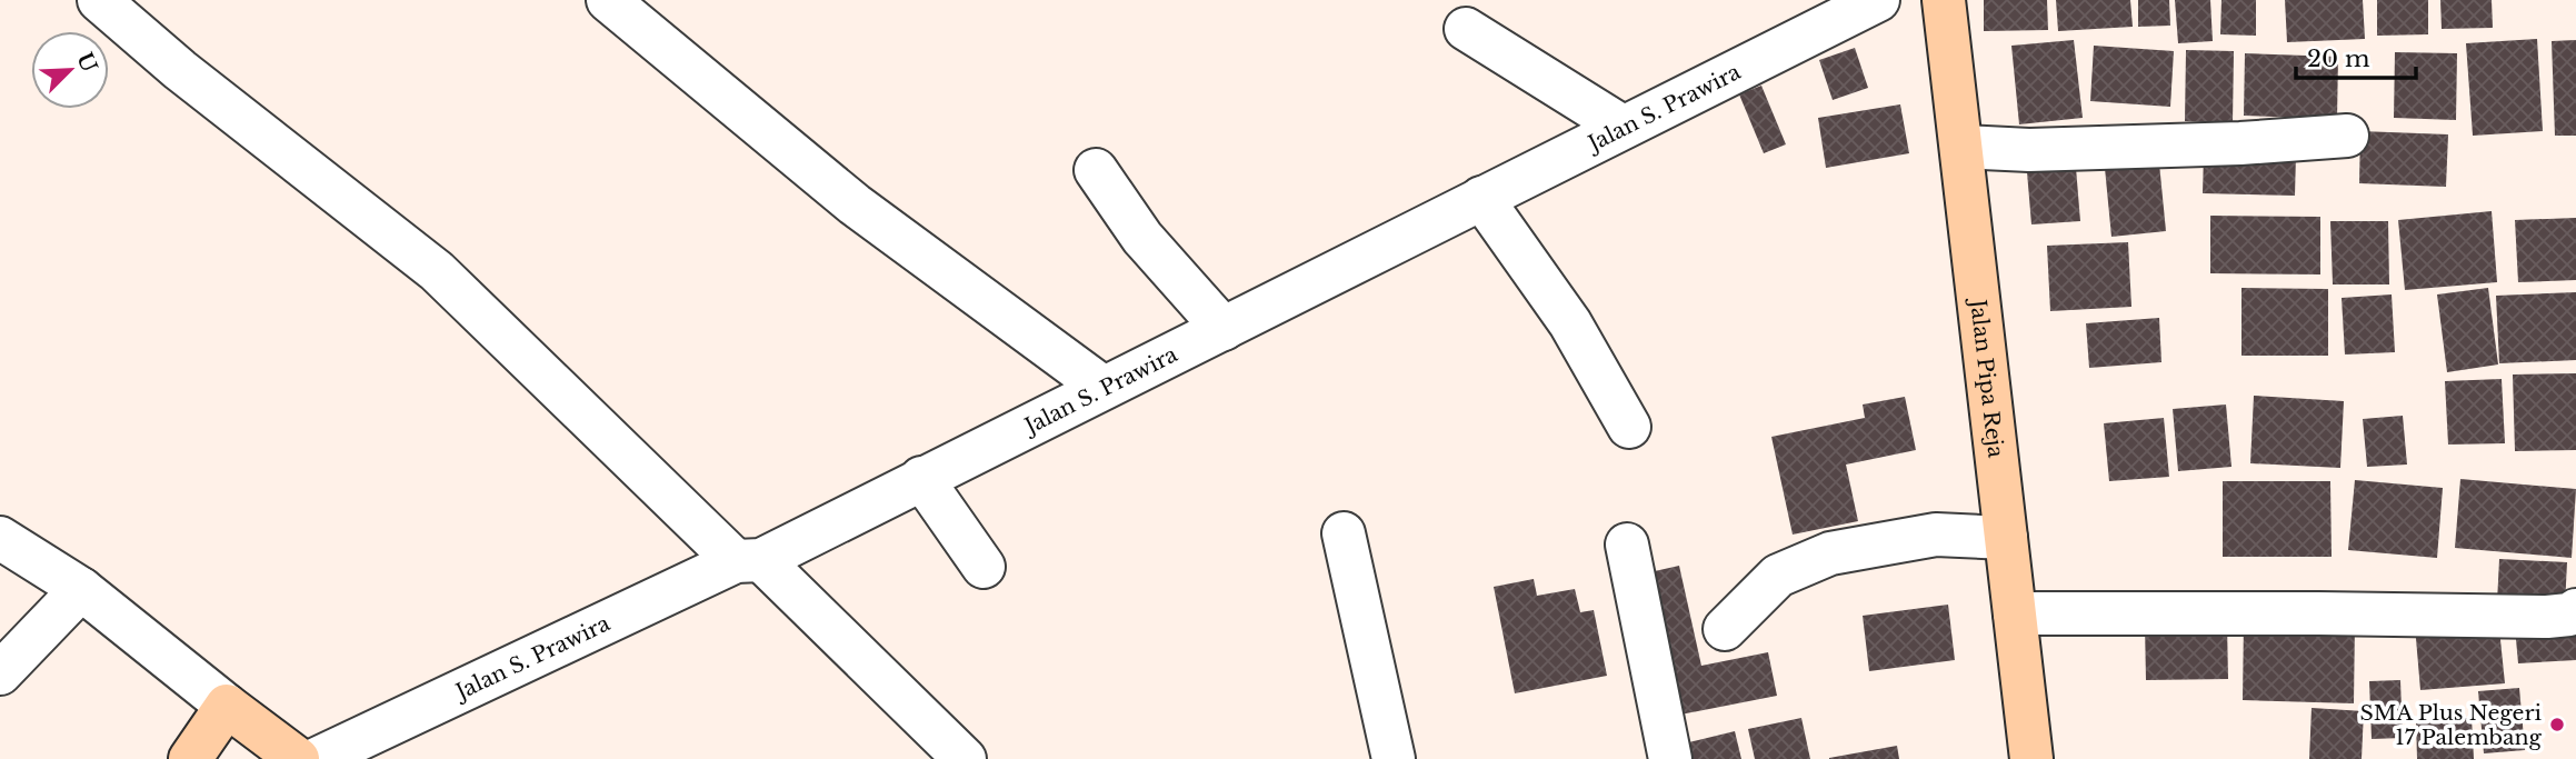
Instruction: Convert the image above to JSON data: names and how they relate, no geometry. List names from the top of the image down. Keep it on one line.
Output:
{"streets":{"street":["Jalan S. Prawira","Jalan Pipa Reja"]},"places":["SMA Plus Negeri 17 Palembang"],"scale_bar":"20 m","north":"top right"}
